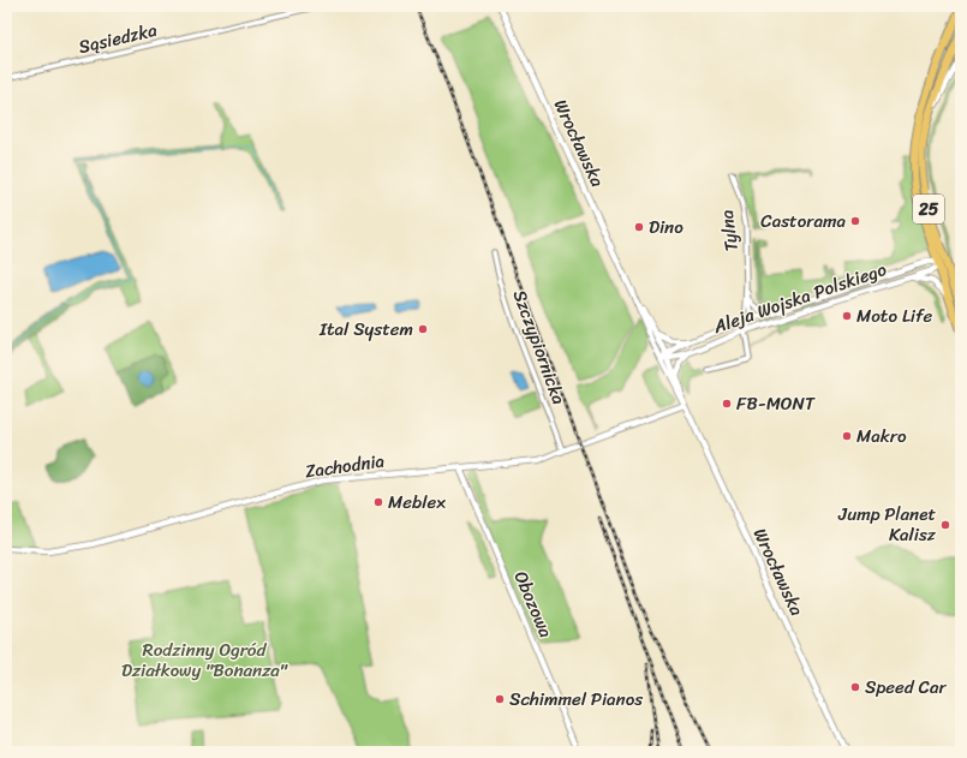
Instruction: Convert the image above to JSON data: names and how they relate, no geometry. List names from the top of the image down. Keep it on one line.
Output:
{"streets":{"main road":["25"],"street":["Sąsiedzka","Wrocławska","Tylna","Aleja Wojska Polskiego","Szczypiornicka","Zachodnia","Obozowa"]},"crossings":[["Wrocławska","Aleja Wojska Polskiego"],["Wrocławska","Zachodnia"],["25","Aleja Wojska Polskiego"],["Tylna","Aleja Wojska Polskiego"],["Szczypiornicka","Zachodnia"],["Zachodnia","Obozowa"]],"parks":["Rodzinny Ogród Działkowy \"Bonanza\""],"places":["Castorama","Dino","Moto Life","Ital System","FB-MONT","Makro","Meblex","Jump Planet Kalisz","Speed Car","Schimmel Pianos"]}
